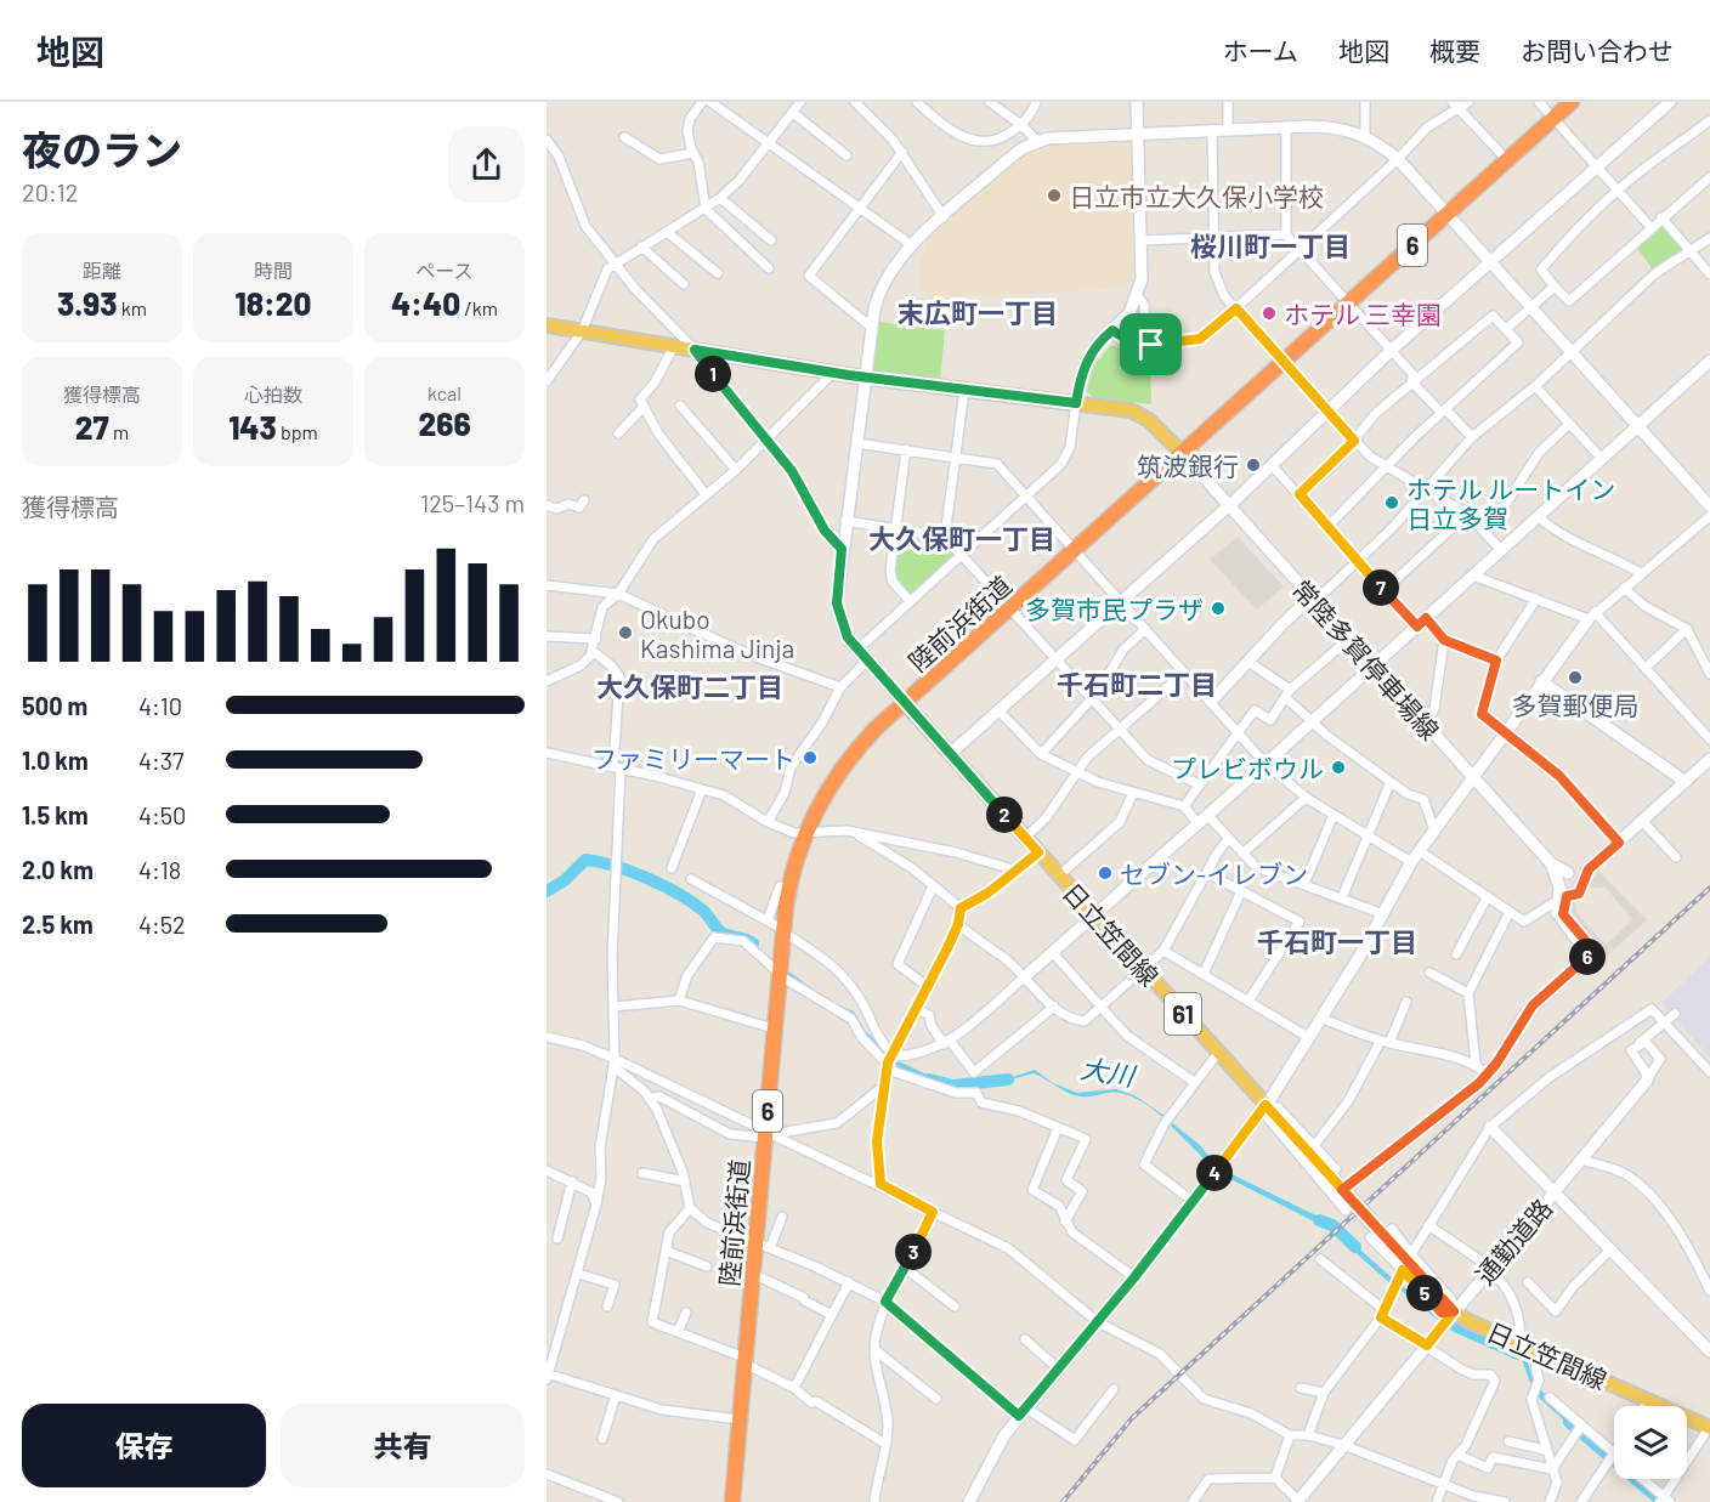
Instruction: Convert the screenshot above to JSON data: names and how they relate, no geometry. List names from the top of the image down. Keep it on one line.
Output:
{"streets":{"highway":["6","陸前浜街道"],"main road":["日立笠間線","61"],"street":["常陸多賀停車場線","通勤道路"]},"crossings":[["陸前浜街道","常陸多賀停車場線"],["陸前浜街道","日立笠間線"],["日立笠間線","通勤道路"]],"districts":["桜川町一丁目","末広町一丁目","大久保町一丁目","千石町二丁目","大久保町二丁目","千石町一丁目"],"water":["大川"],"places":["日立市立大久保小学校","ホテル 三幸園","筑波銀行","ホテル ルートイン 日立多賀","多賀市民プラザ","Okubo Kashima Jinja","多賀郵便局","ファミリーマート","プレビボウル","セブン-イレブン"],"page":{"header":"地図","nav":["ホーム","地図","概要","お問い合わせ"],"heading":["夜のラン","20:12"],"stats":[["距離","3.93 km"],["時間","18:20"],["ペース","4:40 /km"],["獲得標高","27 m"],["心拍数","143 bpm"],["kcal","266"]],"pins":["1","7","2","6","4","3","5"],"chart":["獲得標高","125–143 m"],"list":[{"name":"500 m","note":"4:10"},{"name":"1.0 km","note":"4:37"},{"name":"1.5 km","note":"4:50"},{"name":"2.0 km","note":"4:18"},{"name":"2.5 km","note":"4:52"}],"buttons":["保存","共有"]}}
